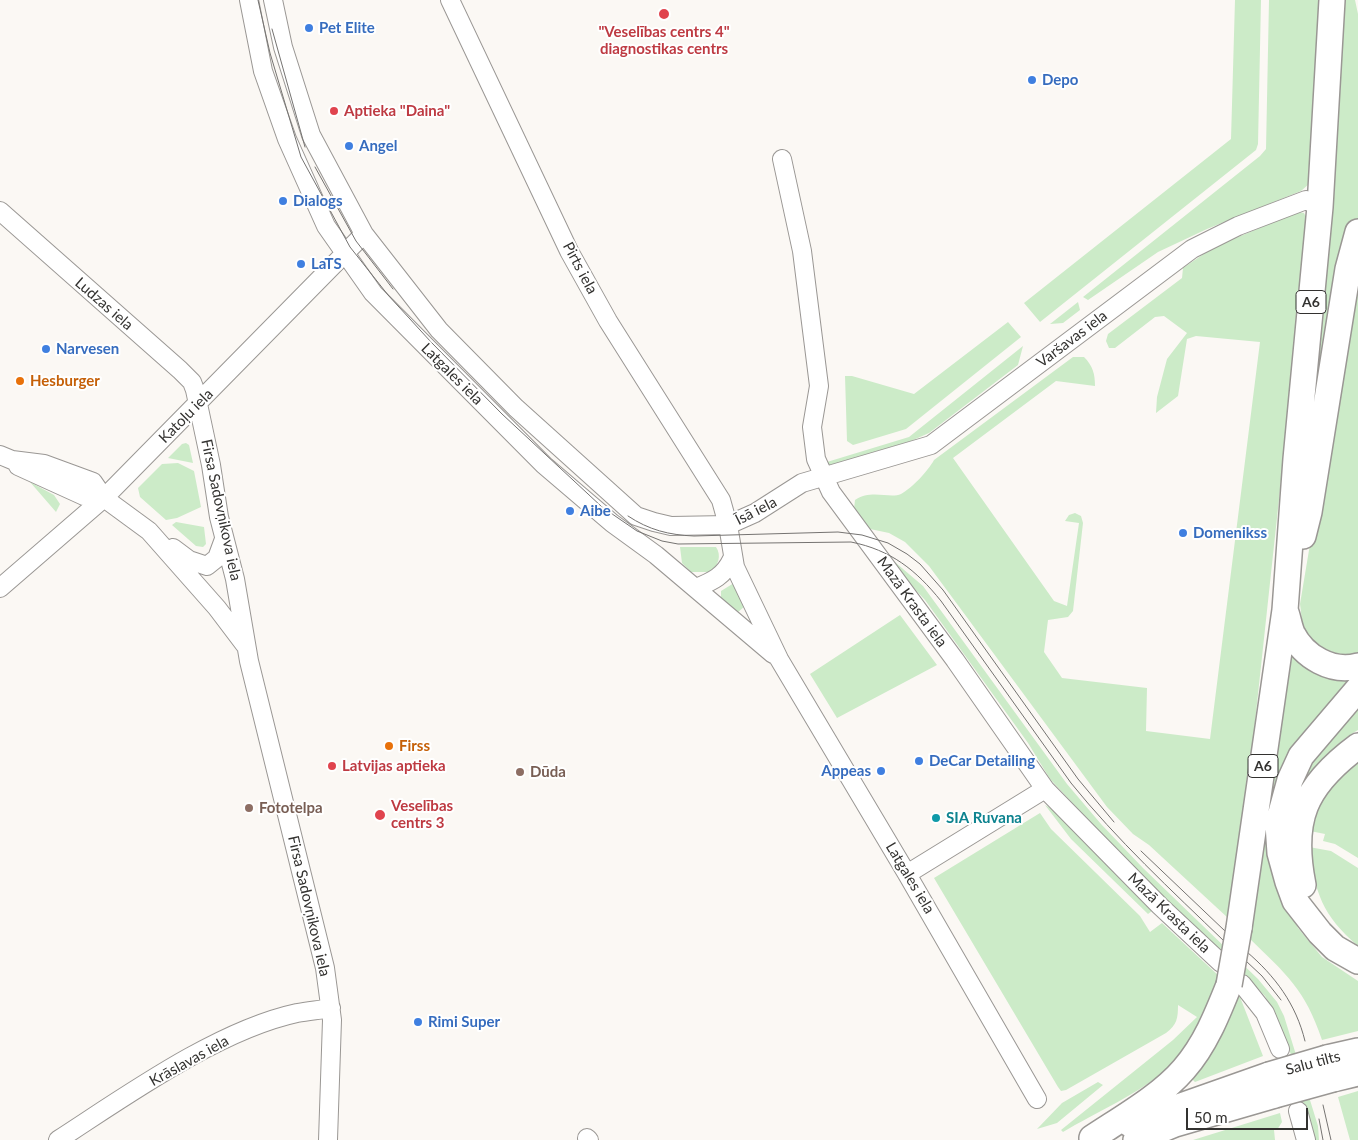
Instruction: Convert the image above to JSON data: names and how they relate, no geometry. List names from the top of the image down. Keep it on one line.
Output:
{"streets":{"highway":["A6","Salu tilts"],"street":["Pirts iela","Ludzas iela","Varšavas iela","Latgales iela","Katoļu iela","Firsa Sadovņikova iela","Īsā iela","Mazā Krasta iela","Krāslavas iela"]},"crossings":[["Pirts iela","Latgales iela"],["Pirts iela","Īsā iela"],["A6","Varšavas iela"],["A6","Mazā Krasta iela"],["Ludzas iela","Katoļu iela"],["Ludzas iela","Firsa Sadovņikova iela"],["Varšavas iela","Īsā iela"],["Varšavas iela","Mazā Krasta iela"],["Latgales iela","Katoļu iela"],["Latgales iela","Īsā iela"],["Katoļu iela","Firsa Sadovņikova iela"],["Firsa Sadovņikova iela","Krāslavas iela"],["Īsā iela","Mazā Krasta iela"]],"places":["\"Veselības centrs 4\" diagnostikas centrs","Pet Elite","Depo","Aptieka \"Daina\"","Angel","Dialogs","LaTS","Narvesen","Hesburger","Aibe","Domenikss","Firss","DeCar Detailing","Latvijas aptieka","Appeas","Dūda","Fototelpa","Veselības centrs 3","SIA Ruvana","Rimi Super"],"scale_bar":"50 m"}
